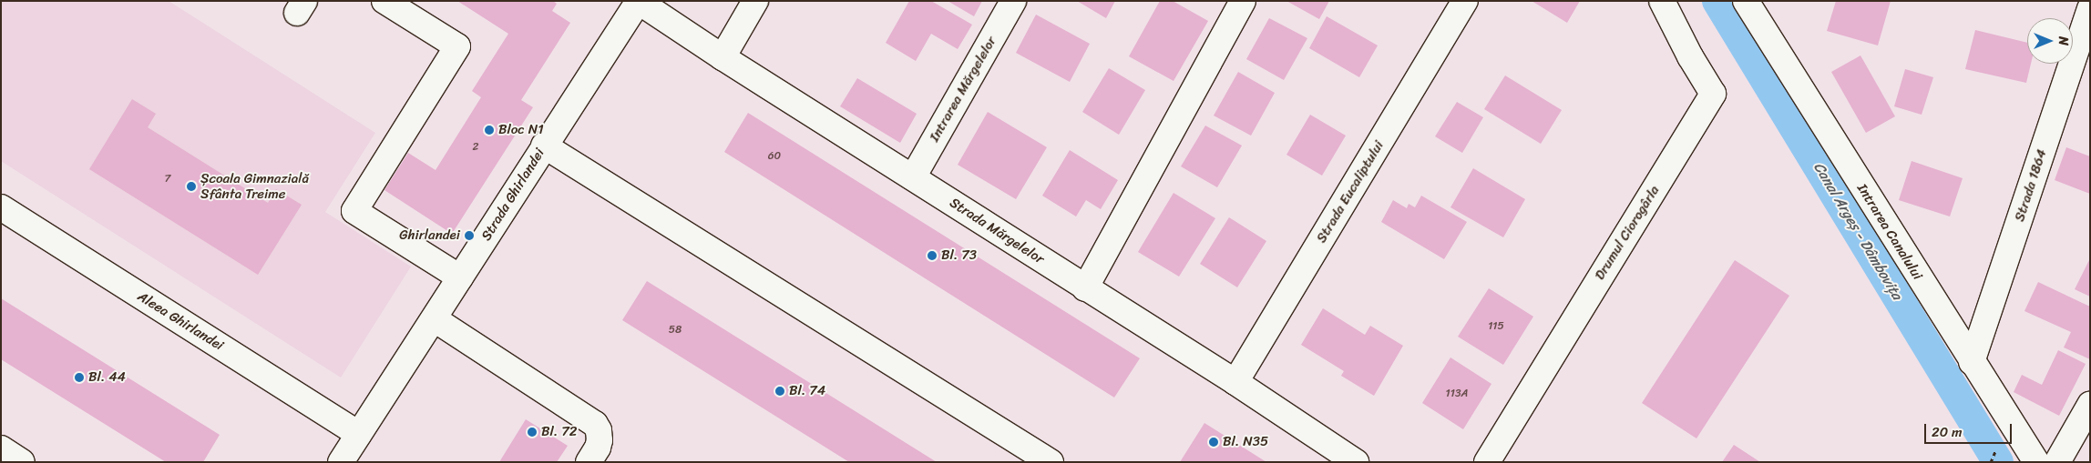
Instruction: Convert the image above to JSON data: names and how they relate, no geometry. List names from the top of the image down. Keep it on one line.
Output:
{"streets":{"street":["Intrarea Mărgelelor","Strada 1864","Strada Eucaliptului","Strada Ghirlandei","Strada Mărgelelor","Intrarea Canalului","Drumul Ciorogârla","Aleea Ghirlandei"]},"crossings":[["Intrarea Mărgelelor","Strada Mărgelelor"],["Strada 1864","Intrarea Canalului"],["Strada Eucaliptului","Strada Mărgelelor"],["Strada Ghirlandei","Strada Mărgelelor"],["Strada Ghirlandei","Aleea Ghirlandei"]],"water":["Canal Argeș - Dâmbovița"],"places":["Bloc N1","Școala Gimnazială Sfânta Treime","Ghirlandei","Bl. 73","Bl. 44","Bl. 74","Bl. 72","Bl. N35"],"house_numbers":["2","60","7","115","58","113A"],"scale_bar":"20 m","north":"right"}
